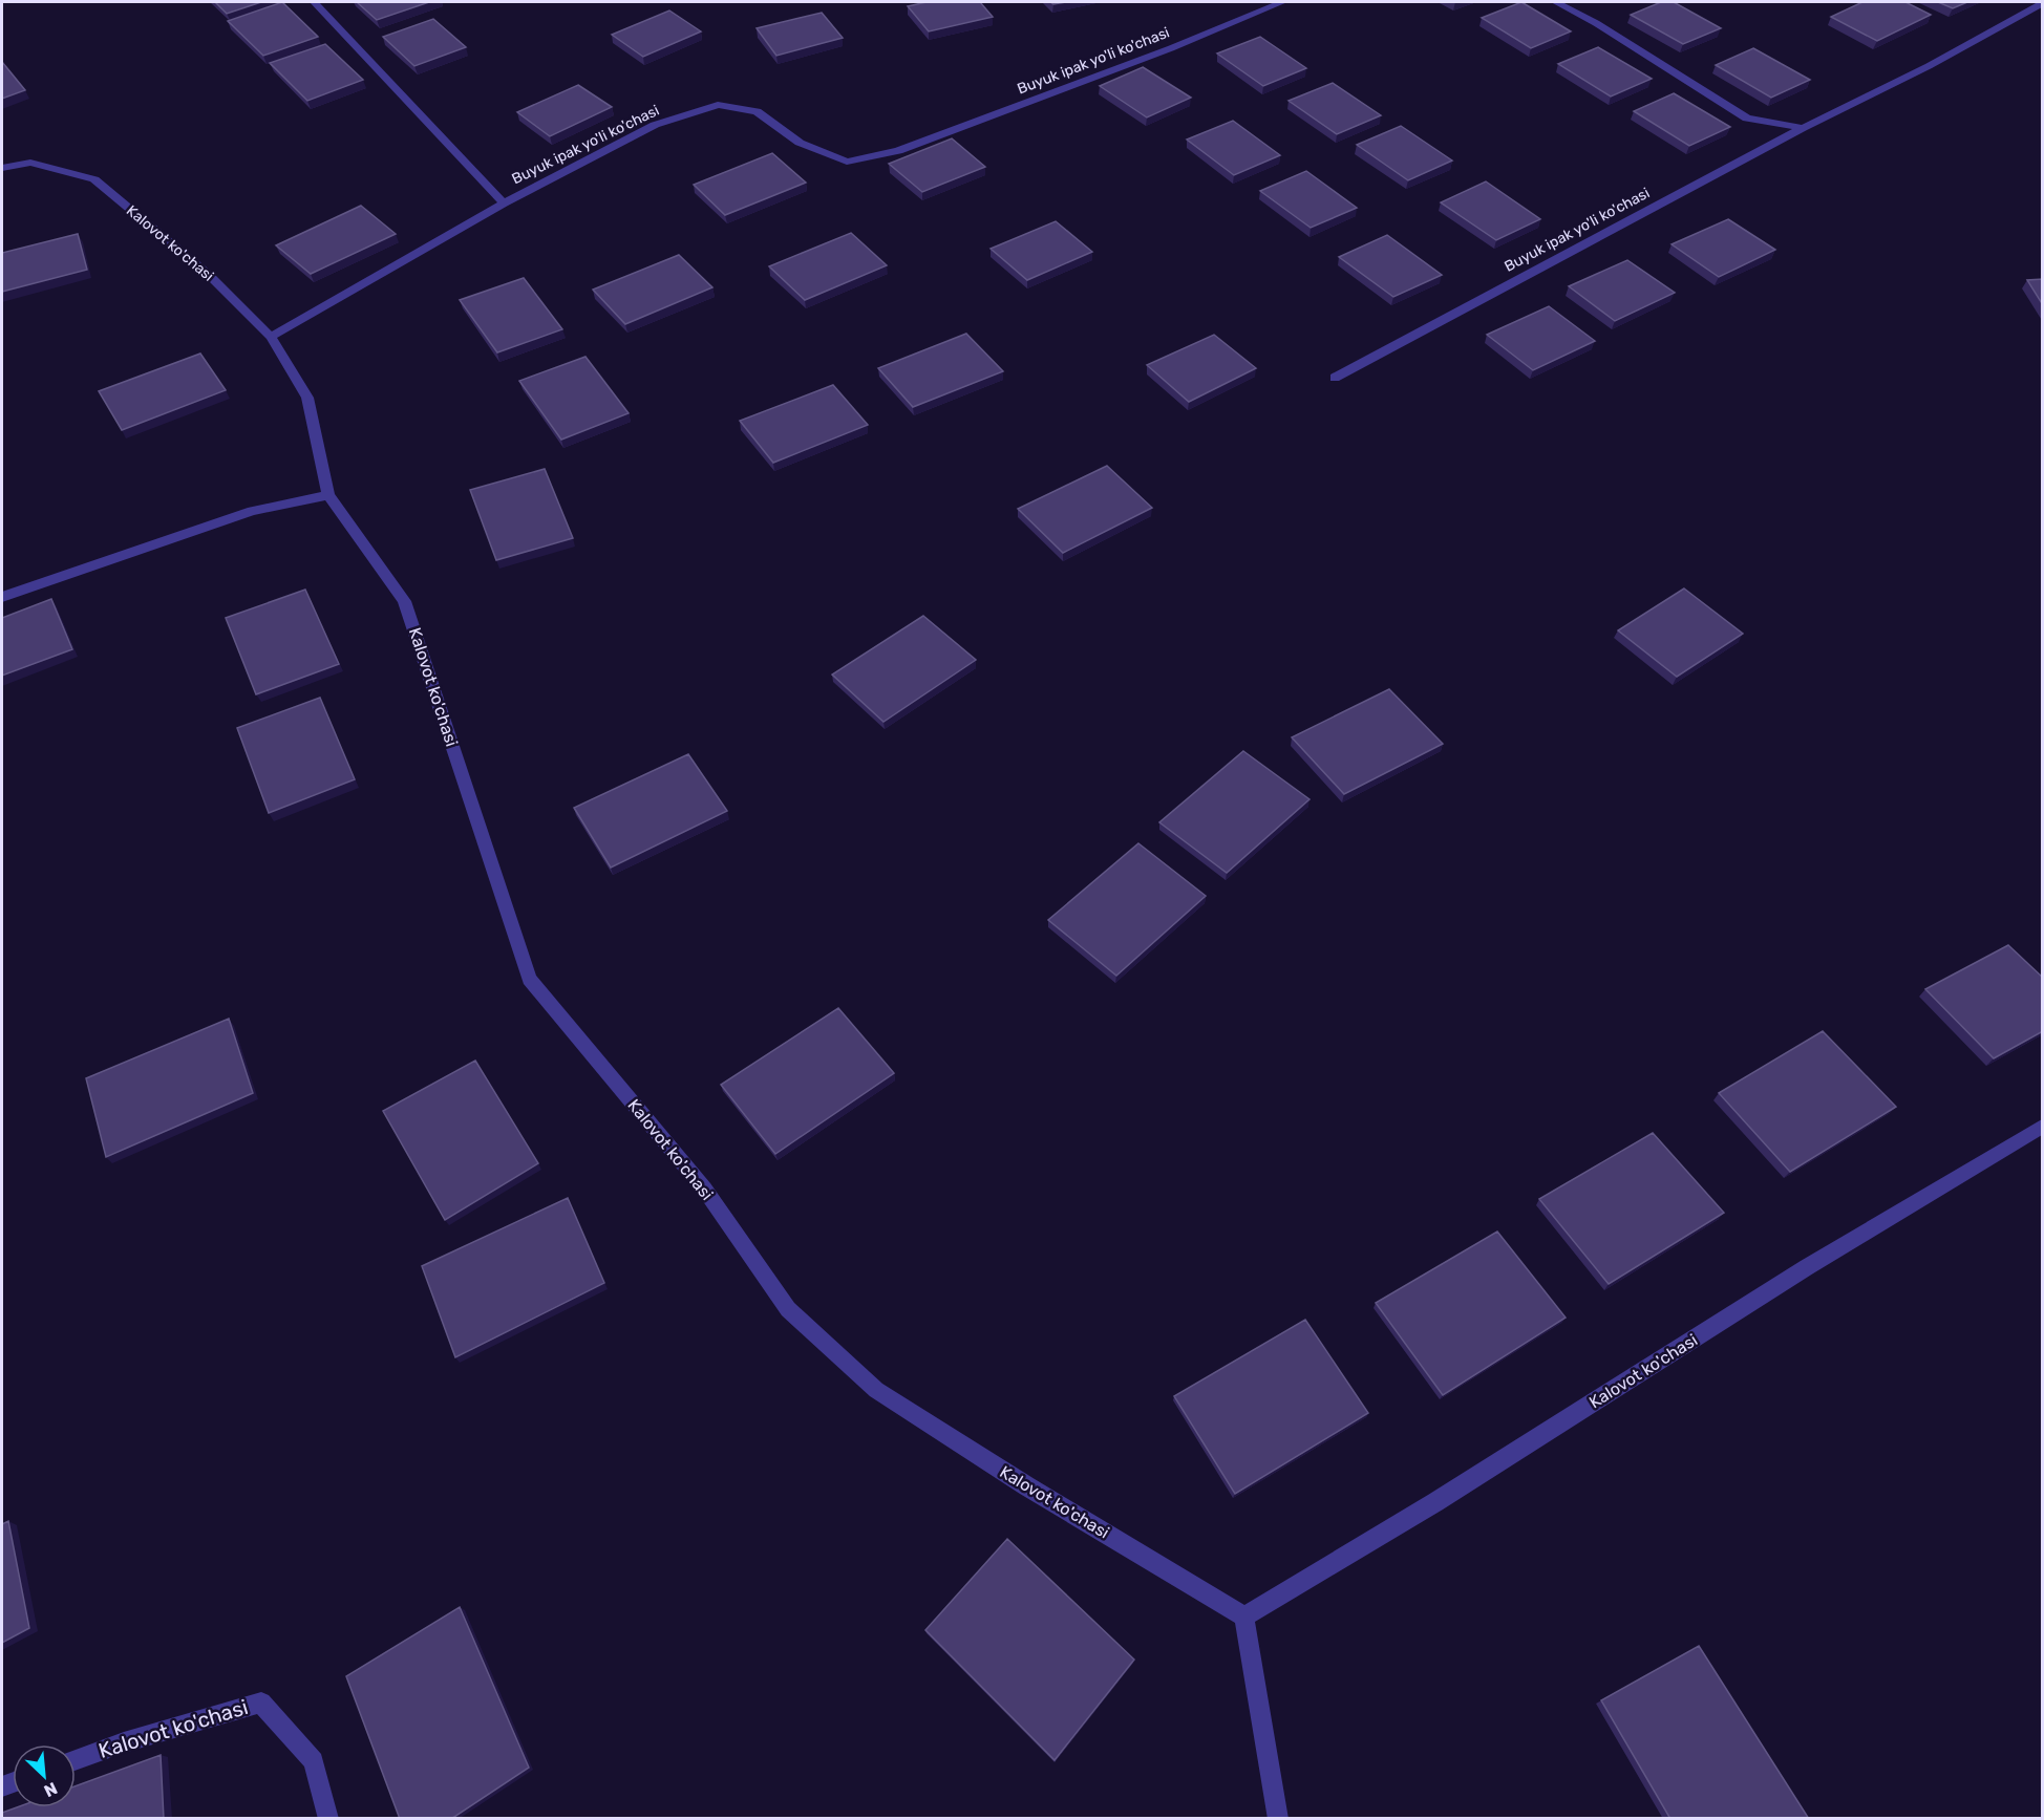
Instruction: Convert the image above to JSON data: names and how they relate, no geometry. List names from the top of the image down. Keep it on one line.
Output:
{"streets":{"street":["Buyuk ipak yo'li ko'chasi","Kalovot ko'chasi"]},"crossings":[["Buyuk ipak yo'li ko'chasi","Kalovot ko'chasi"]],"north":"bottom right"}
